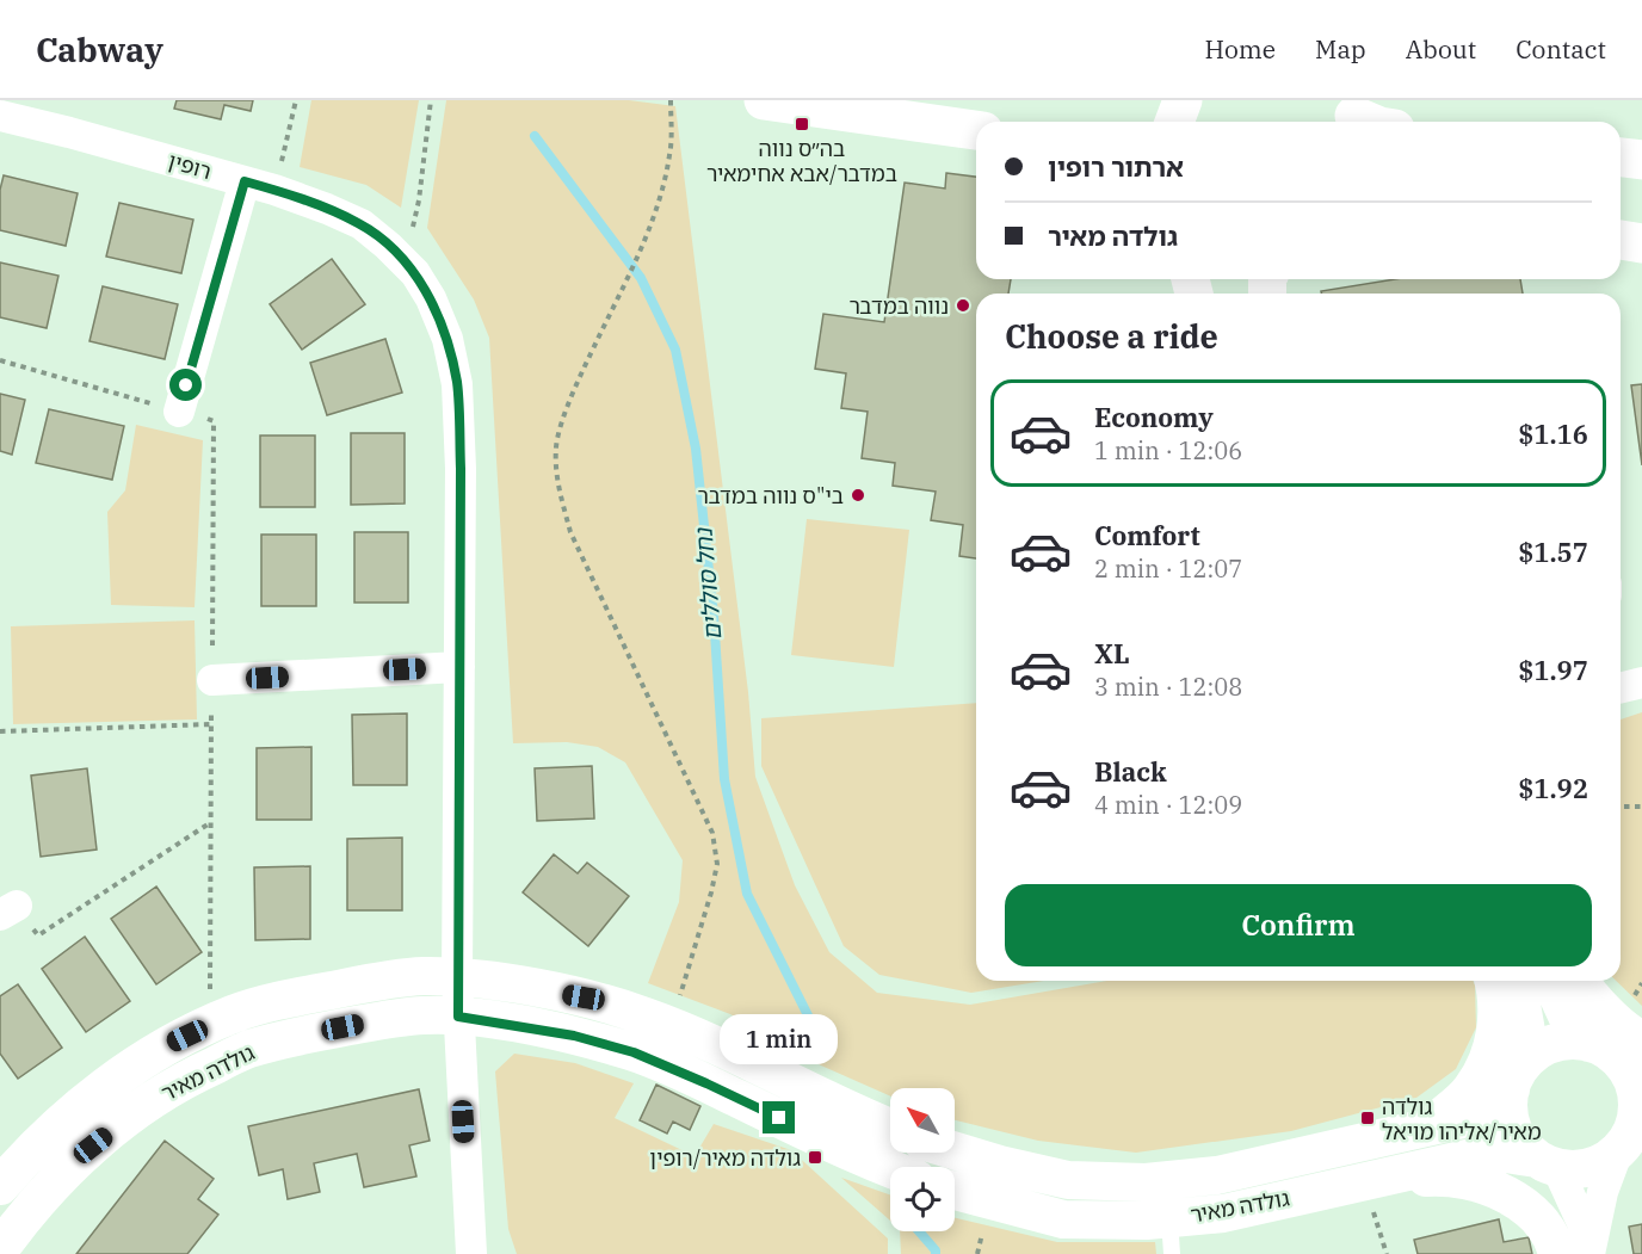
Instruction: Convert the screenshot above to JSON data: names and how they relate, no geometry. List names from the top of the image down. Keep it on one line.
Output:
{"streets":{"street":["רופין","גולדה מאיר"]},"crossings":[["רופין","גולדה מאיר"]],"water":["נחל סוללים"],"places":{"transit":["בה״ס נווה במדבר/אבא אחימאיר","גולדה מאיר/אליהו מויאל","גולדה מאיר/רופין"],"other":["נווה במדבר","בי\"ס נווה במדבר"]},"north":"top left","page":{"header":"Cabway","nav":["Home","Map","About","Contact"],"banner":["ארתור רופין","גולדה מאיר"],"heading":"Choose a ride","list":[{"name":"Economy","note":"1 min · 12:06","value":"$1.16"},{"name":"Comfort","note":"2 min · 12:07","value":"$1.57"},{"name":"XL","note":"3 min · 12:08","value":"$1.97"},{"name":"Black","note":"4 min · 12:09","value":"$1.92"}],"buttons":"Confirm","bubble":"1 min"}}
